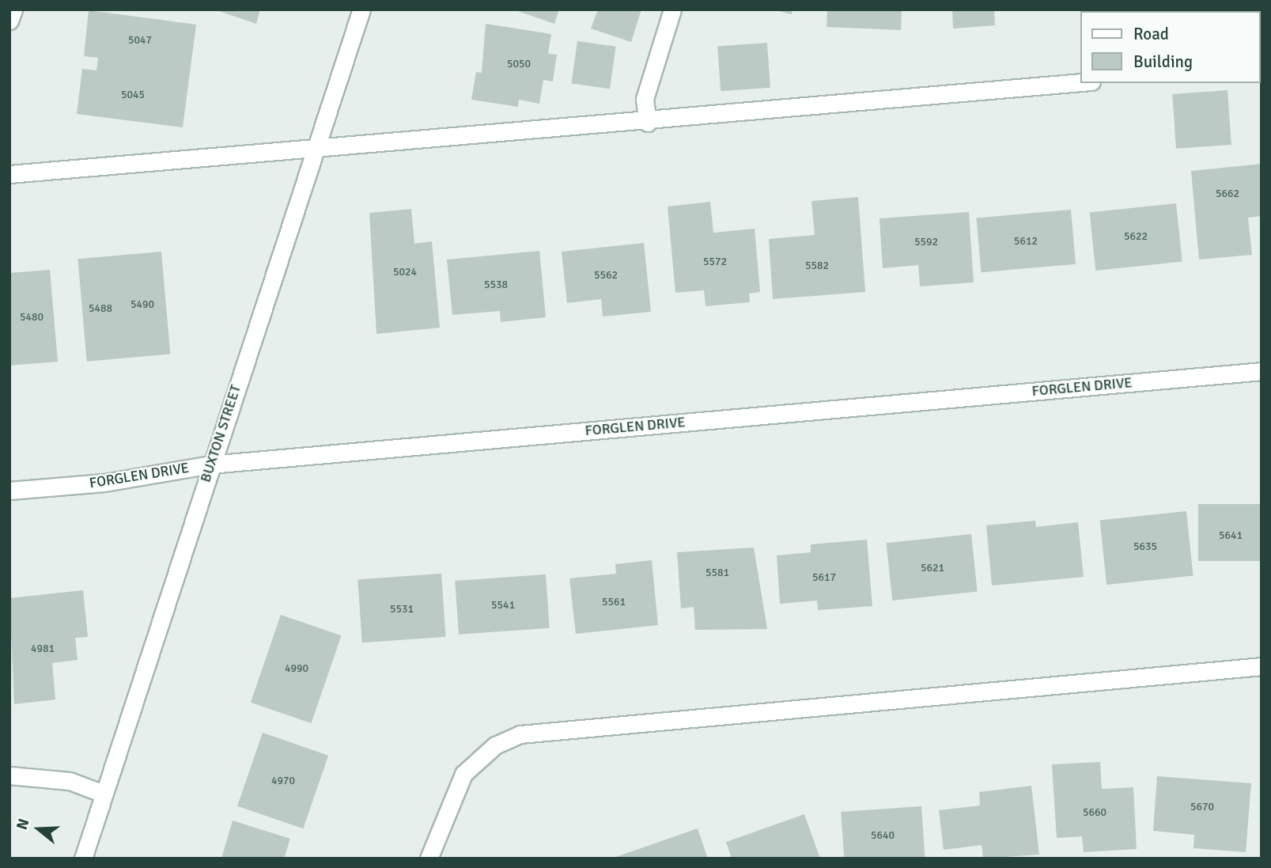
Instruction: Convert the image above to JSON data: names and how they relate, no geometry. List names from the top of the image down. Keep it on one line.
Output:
{"streets":{"street":["FORGLEN DRIVE","BUXTON STREET"]},"crossings":[["FORGLEN DRIVE","BUXTON STREET"]],"house_numbers":["5047","5050","5045","5662","5622","5612","5592","5572","5582","5024","5562","5538","5490","5488","5480","5641","5635","5621","5581","5617","5561","5541","5531","4981","4990","4970","5670","5660","5640"],"legend":["Road","Building"],"north":"left"}
